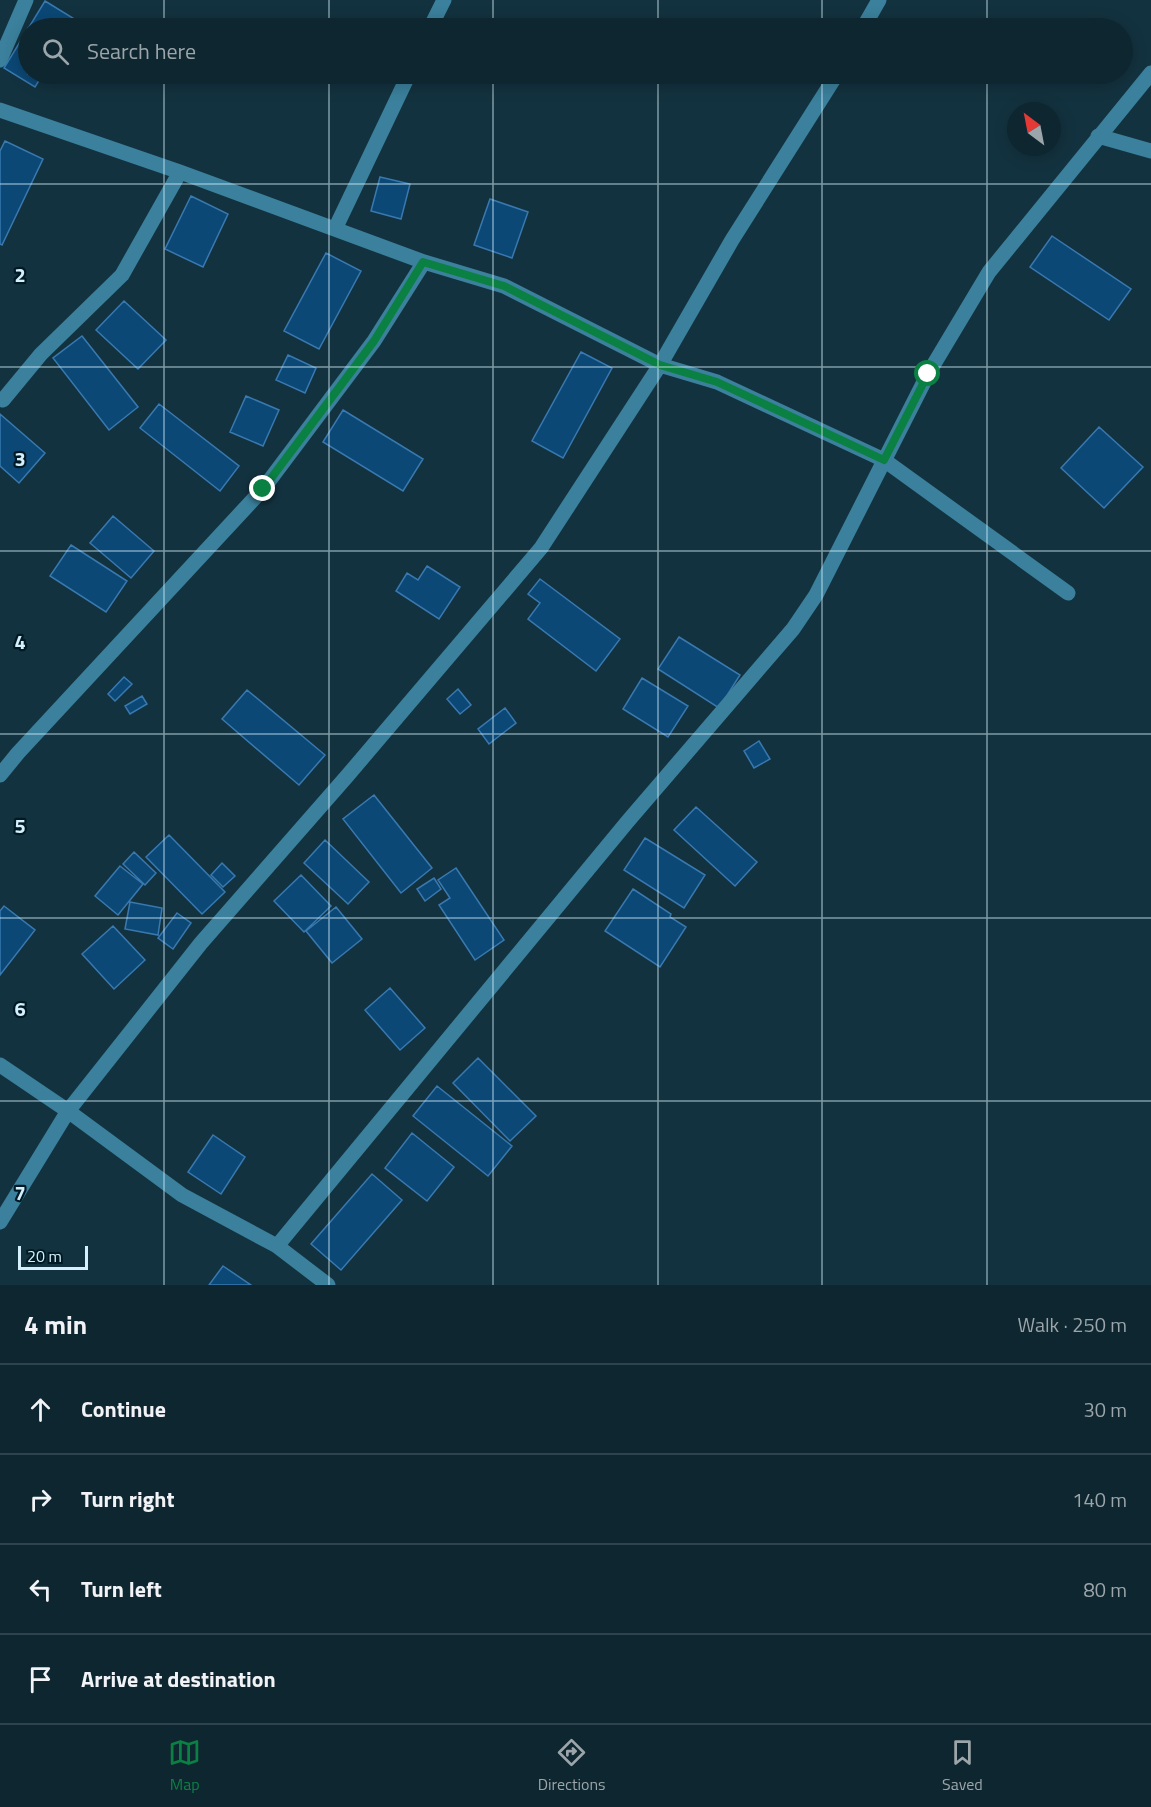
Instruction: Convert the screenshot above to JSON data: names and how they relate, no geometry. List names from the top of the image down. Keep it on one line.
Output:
{"scale_bar":"20 m","north":"top left","page":{"search":"Search here","scale":"20 m","heading":["4 min","Walk · 250 m"],"list":[["Continue","30 m"],["Turn right","140 m"],["Turn left","80 m"],"Arrive at destination"],"nav":["Map","Directions","Saved"]},"grid":{"rows":["2","3","4","5","6","7"]}}
